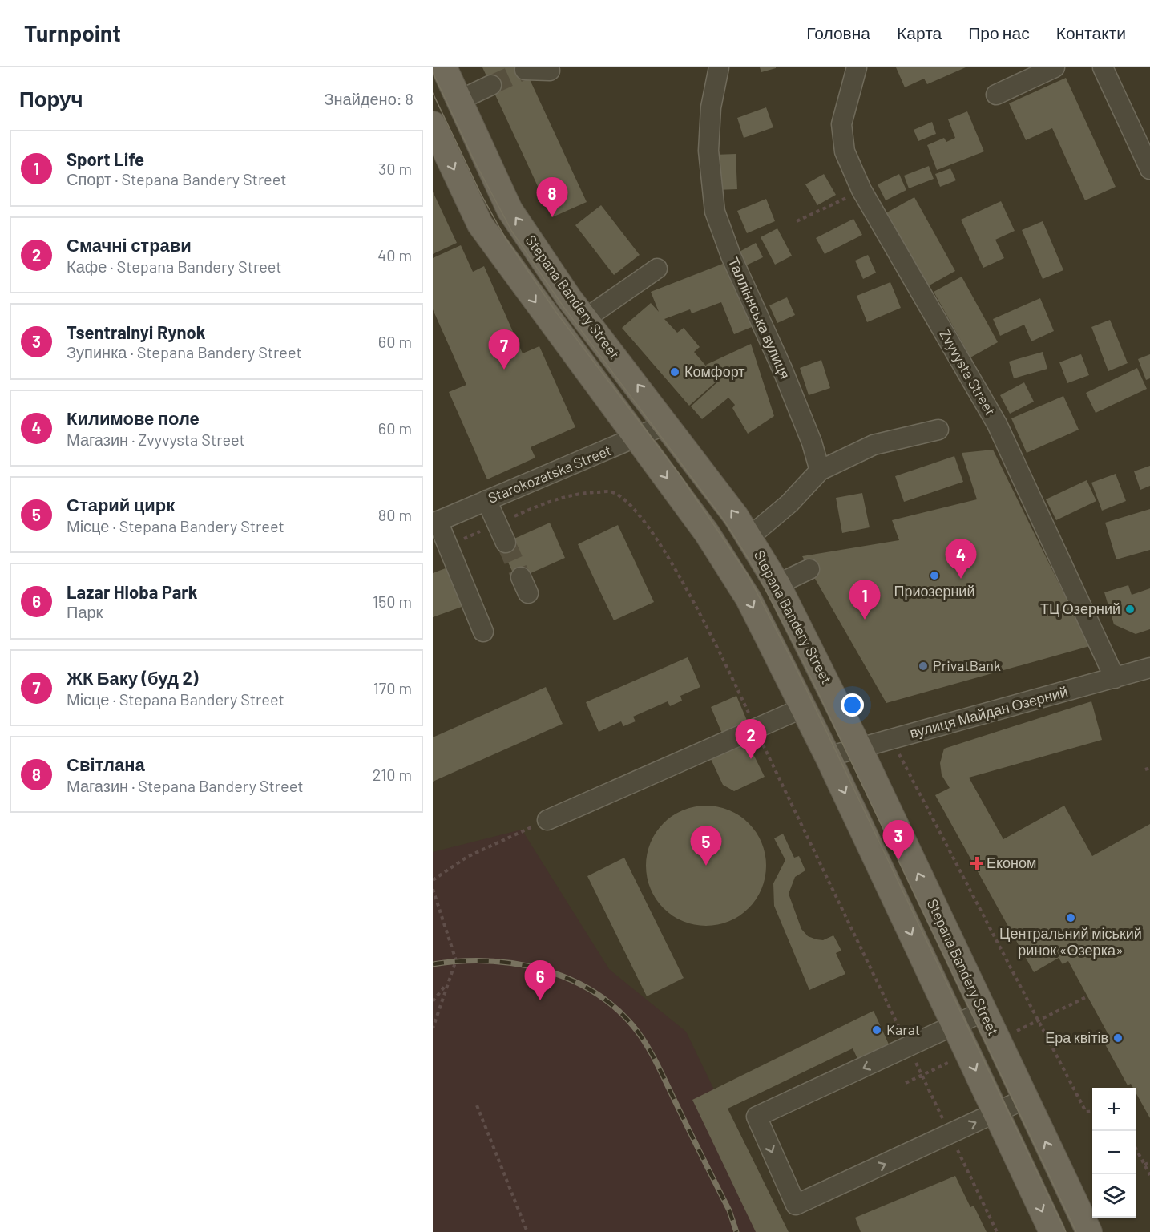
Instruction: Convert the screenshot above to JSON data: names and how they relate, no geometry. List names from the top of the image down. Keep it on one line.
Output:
{"streets":{"main road":["Stepana Bandery Street"],"street":["Талліннська вулиця","Zvyvysta Street","Starokozatska Street","вулиця Майдан Озерний"]},"crossings":[["Stepana Bandery Street","Starokozatska Street"],["Stepana Bandery Street","вулиця Майдан Озерний"],["Zvyvysta Street","вулиця Майдан Озерний"]],"places":{"other":["Комфорт","Приозерний","ТЦ Озерний","PrivatBank","Центральний міський ринок «Озерка»","Karat","Ера квітів"],"health":["Економ"]},"page":{"header":"Turnpoint","nav":["Головна","Карта","Про нас","Контакти"],"heading":["Поруч","Знайдено: 8"],"list":[{"mark":"1","name":"Sport Life","note":"Спорт · Stepana Bandery Street","value":"30 m"},{"mark":"2","name":"Смачні страви","note":"Кафе · Stepana Bandery Street","value":"40 m"},{"mark":"3","name":"Tsentralnyi Rynok","note":"Зупинка · Stepana Bandery Street","value":"60 m"},{"mark":"4","name":"Килимове поле","note":"Магазин · Zvyvysta Street","value":"60 m"},{"mark":"5","name":"Старий цирк","note":"Місце · Stepana Bandery Street","value":"80 m"},{"mark":"6","name":"Lazar Hloba Park","note":"Парк","value":"150 m"},{"mark":"7","name":"ЖК Баку (буд 2)","note":"Місце · Stepana Bandery Street","value":"170 m"},{"mark":"8","name":"Світлана","note":"Магазин · Stepana Bandery Street","value":"210 m"}],"pins":["8","7","4","1","2","3","5","6"],"map_buttons":["+","−"]}}
